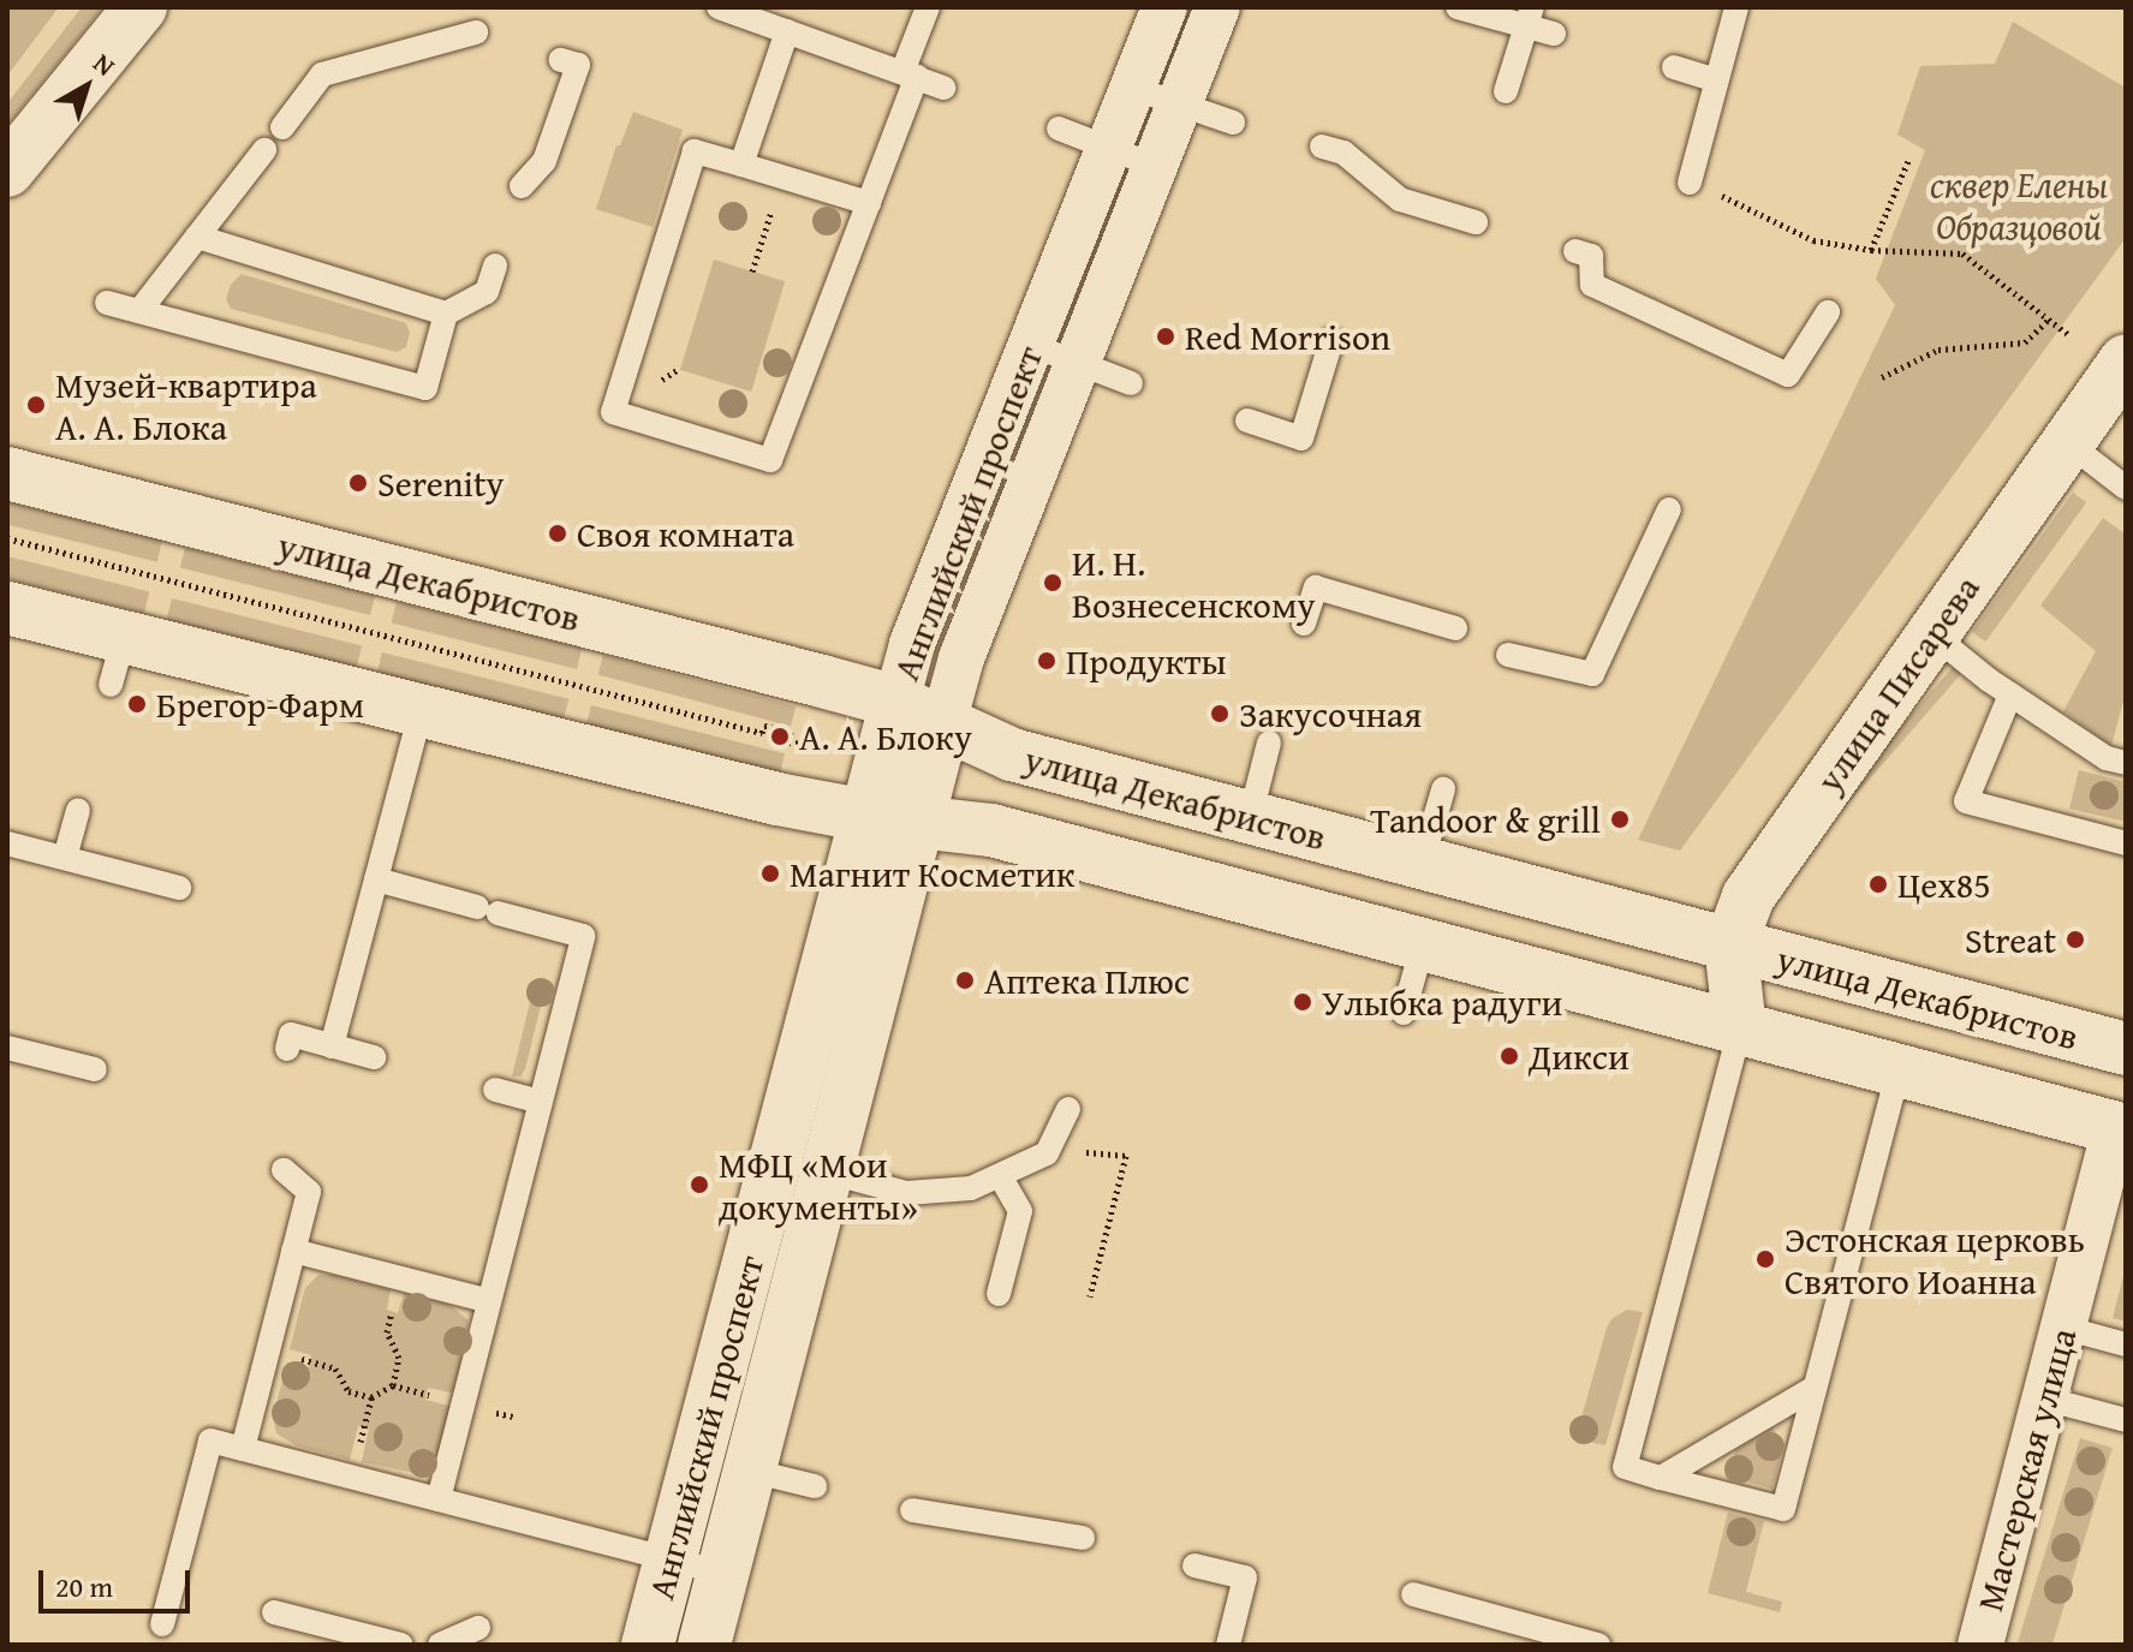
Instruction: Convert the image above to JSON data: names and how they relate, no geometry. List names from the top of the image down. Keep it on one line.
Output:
{"streets":{"main road":["Английский проспект","улица Декабристов","улица Писарева"],"street":["Мастерская улица"]},"crossings":[["Английский проспект","улица Декабристов"],["улица Декабристов","улица Писарева"]],"parks":["сквер Елены Образцовой"],"places":["Red Morrison","Музей-квартира А. А. Блока","Serenity","Своя комната","И. Н. Вознесенскому","Продукты","Брегор-Фарм","Закусочная","А. А. Блоку","Tandoor & grill","Магнит Косметик","Цех85","Streat","Аптека Плюс","Улыбка радуги","Дикси","МФЦ «Мои документы»","Эстонская церковь Святого Иоанна"],"scale_bar":"20 m","north":"top right"}
